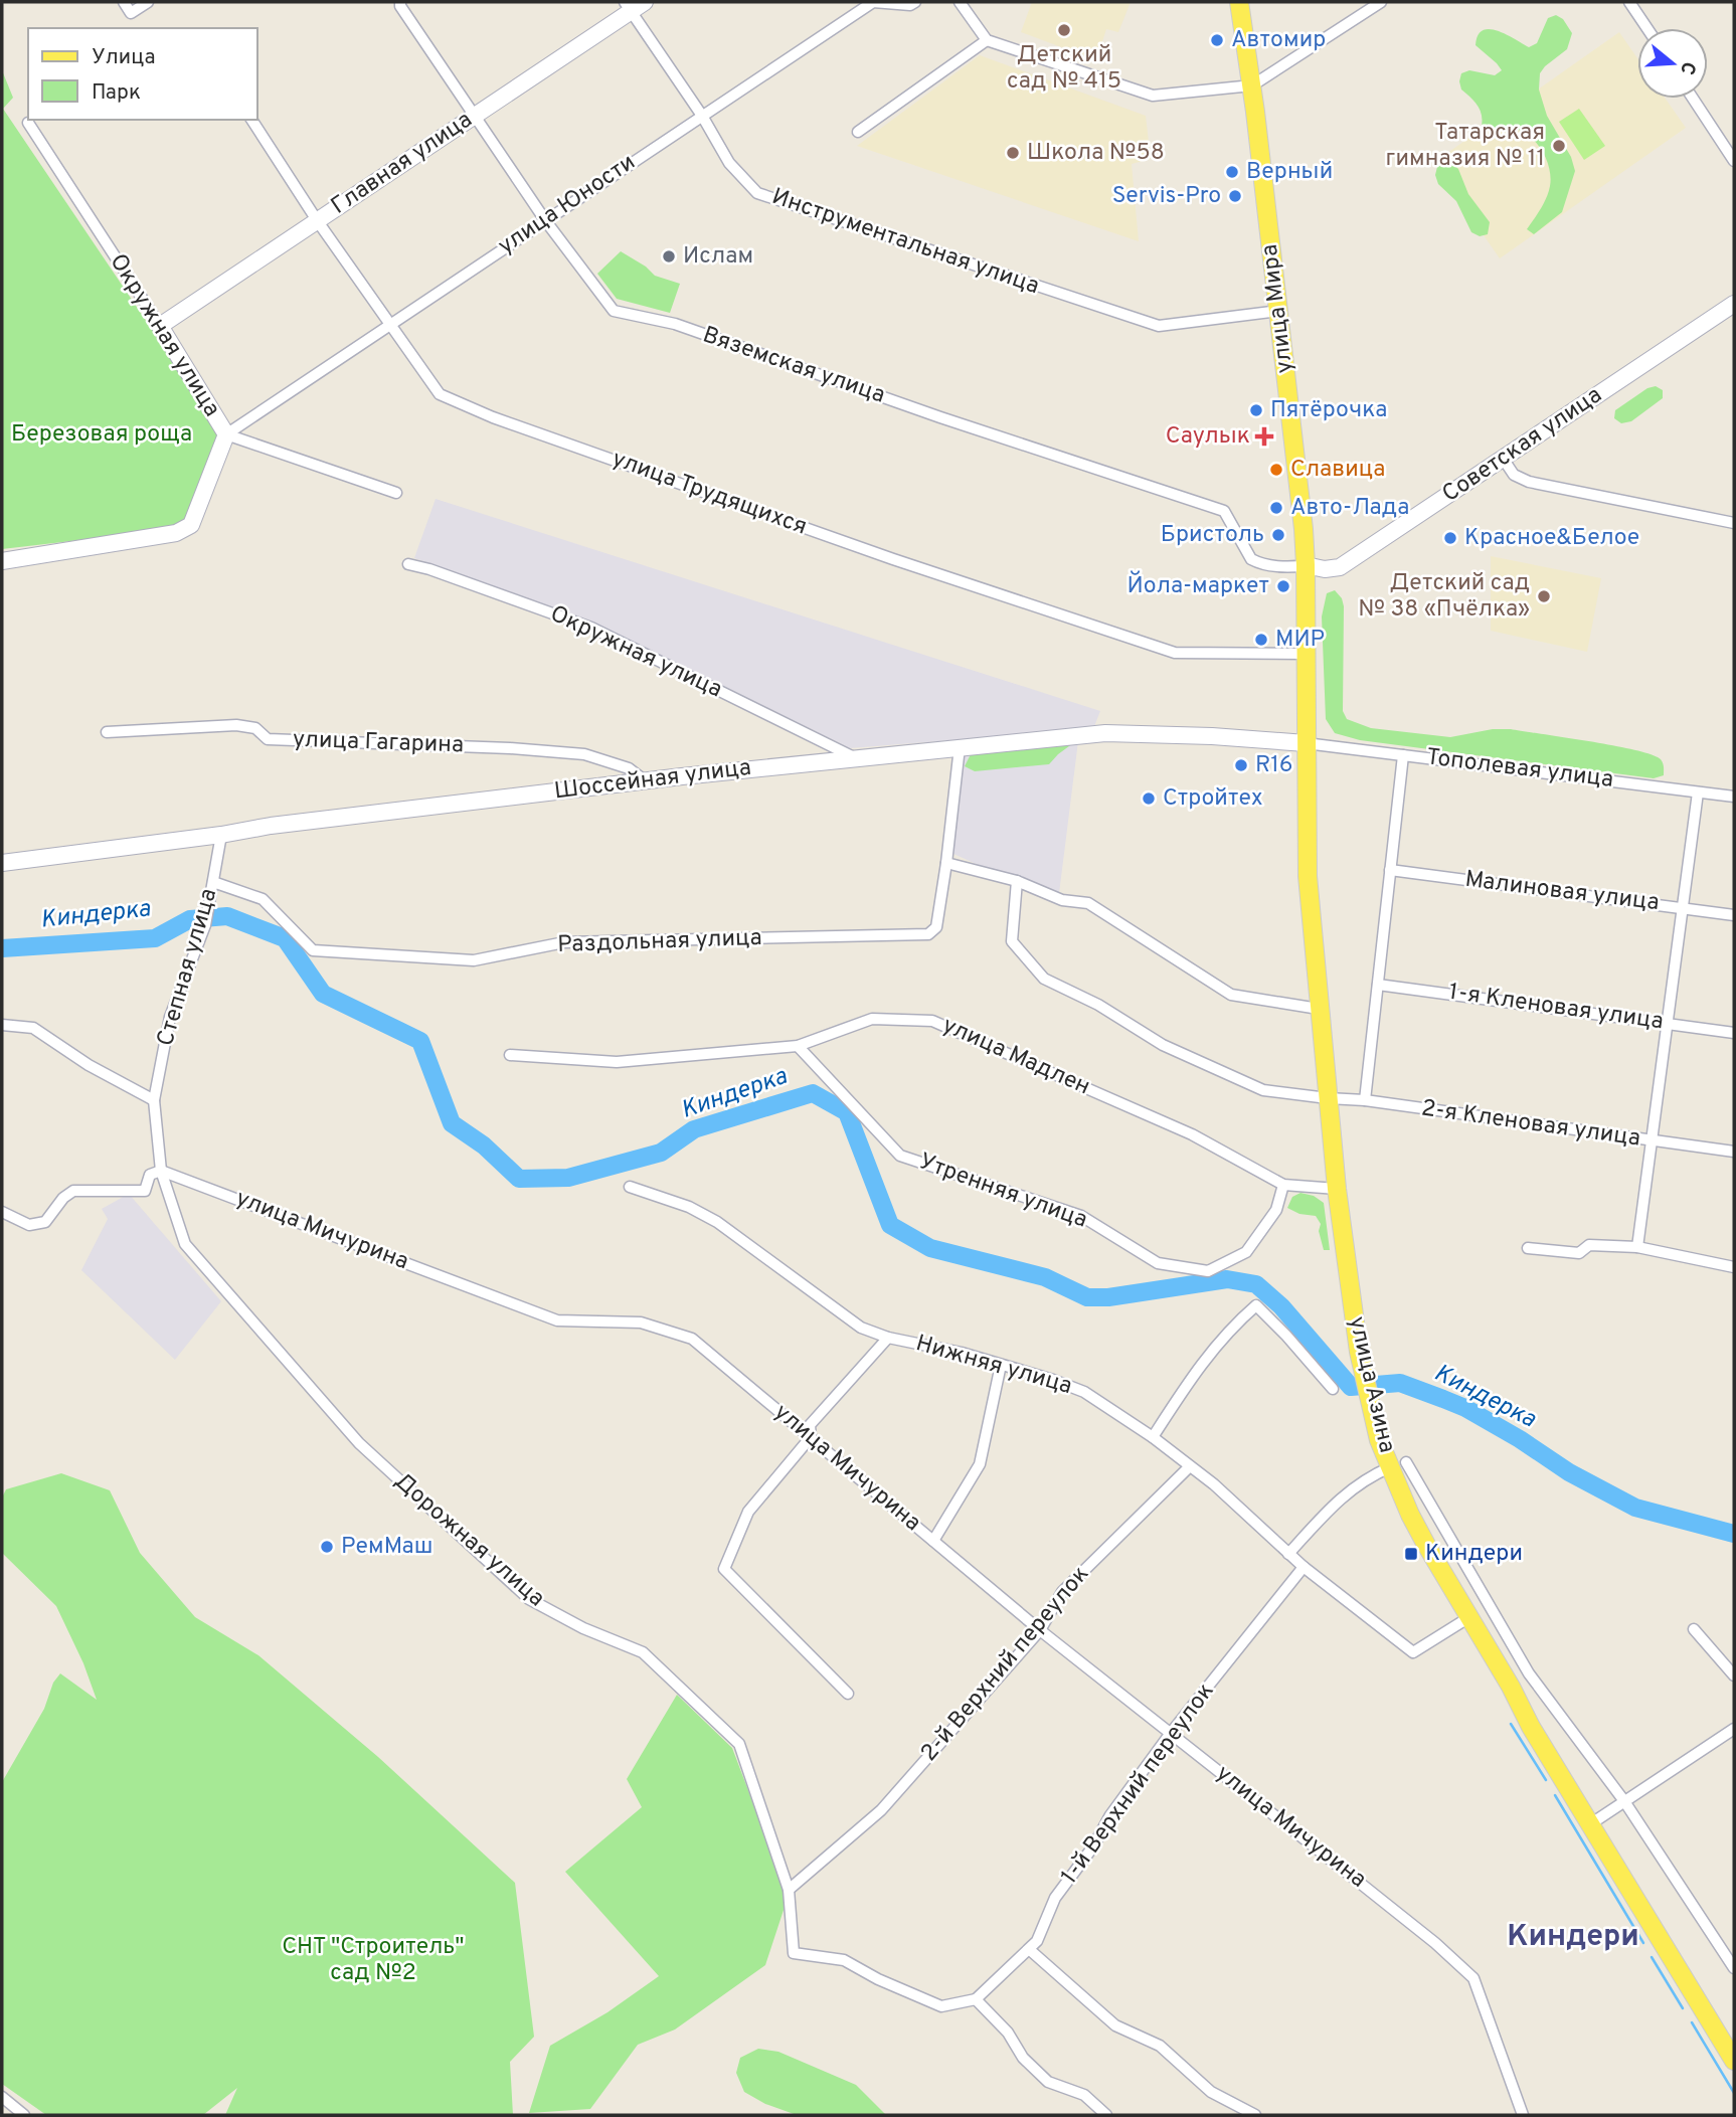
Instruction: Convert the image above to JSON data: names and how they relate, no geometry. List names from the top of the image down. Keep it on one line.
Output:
{"streets":{"main road":["улица Мира","улица Азина"],"street":["Главная улица","улица Юности","Инструментальная улица","Окружная улица","Вяземская улица","Советская улица","улица Трудящихся","улица Гагарина","Тополевая улица","Шоссейная улица","Малиновая улица","Раздольная улица","Степная улица","1-я Кленовая улица","улица Мадлен","2-я Кленовая улица","Утренняя улица","улица Мичурина","Нижняя улица","Дорожная улица","2-й Верхний переулок","1-й Верхний переулок"]},"crossings":[["Главная улица","Инструментальная улица"],["Главная улица","Окружная улица"],["Главная улица","Вяземская улица"],["Главная улица","улица Трудящихся"],["улица Юности","Инструментальная улица"],["улица Юности","Окружная улица"],["улица Юности","Вяземская улица"],["улица Юности","улица Трудящихся"],["Инструментальная улица","улица Мира"],["улица Мира","Вяземская улица"],["улица Мира","Советская улица"],["улица Мира","улица Трудящихся"],["улица Мира","Тополевая улица"],["улица Мира","Шоссейная улица"],["улица Мира","улица Азина"],["Окружная улица","Шоссейная улица"],["Вяземская улица","Советская улица"],["улица Гагарина","Шоссейная улица"],["Тополевая улица","Шоссейная улица"],["Тополевая улица","улица Азина"],["Шоссейная улица","Раздольная улица"],["Шоссейная улица","Степная улица"],["Шоссейная улица","улица Азина"],["Раздольная улица","Степная улица"],["Степная улица","Дорожная улица"],["улица Мадлен","Утренняя улица"],["улица Мадлен","улица Азина"],["2-я Кленовая улица","улица Азина"],["улица Мичурина","Дорожная улица"],["улица Мичурина","2-й Верхний переулок"],["улица Мичурина","1-й Верхний переулок"],["Нижняя улица","улица Азина"],["Нижняя улица","2-й Верхний переулок"],["Нижняя улица","1-й Верхний переулок"],["Дорожная улица","2-й Верхний переулок"],["Дорожная улица","1-й Верхний переулок"]],"districts":["Киндери"],"water":["Киндерка"],"parks":["Березовая роща","СНТ \"Строитель\" сад №2"],"places":{"other":["Детский сад № 415","Автомир","Татарская гимназия № 11","Школа №58","Верный","Servis-Pro","Ислам","Пятёрочка","Славица","Авто-Лада","Бристоль","Красное&Белое","Йола-маркет","Детский сад № 38 «Пчёлка»","МИР","R16","Стройтех","РемМаш"],"health":["Саулык"],"transit":["Киндери"]},"legend":["Улица","Парк"],"north":"right"}
